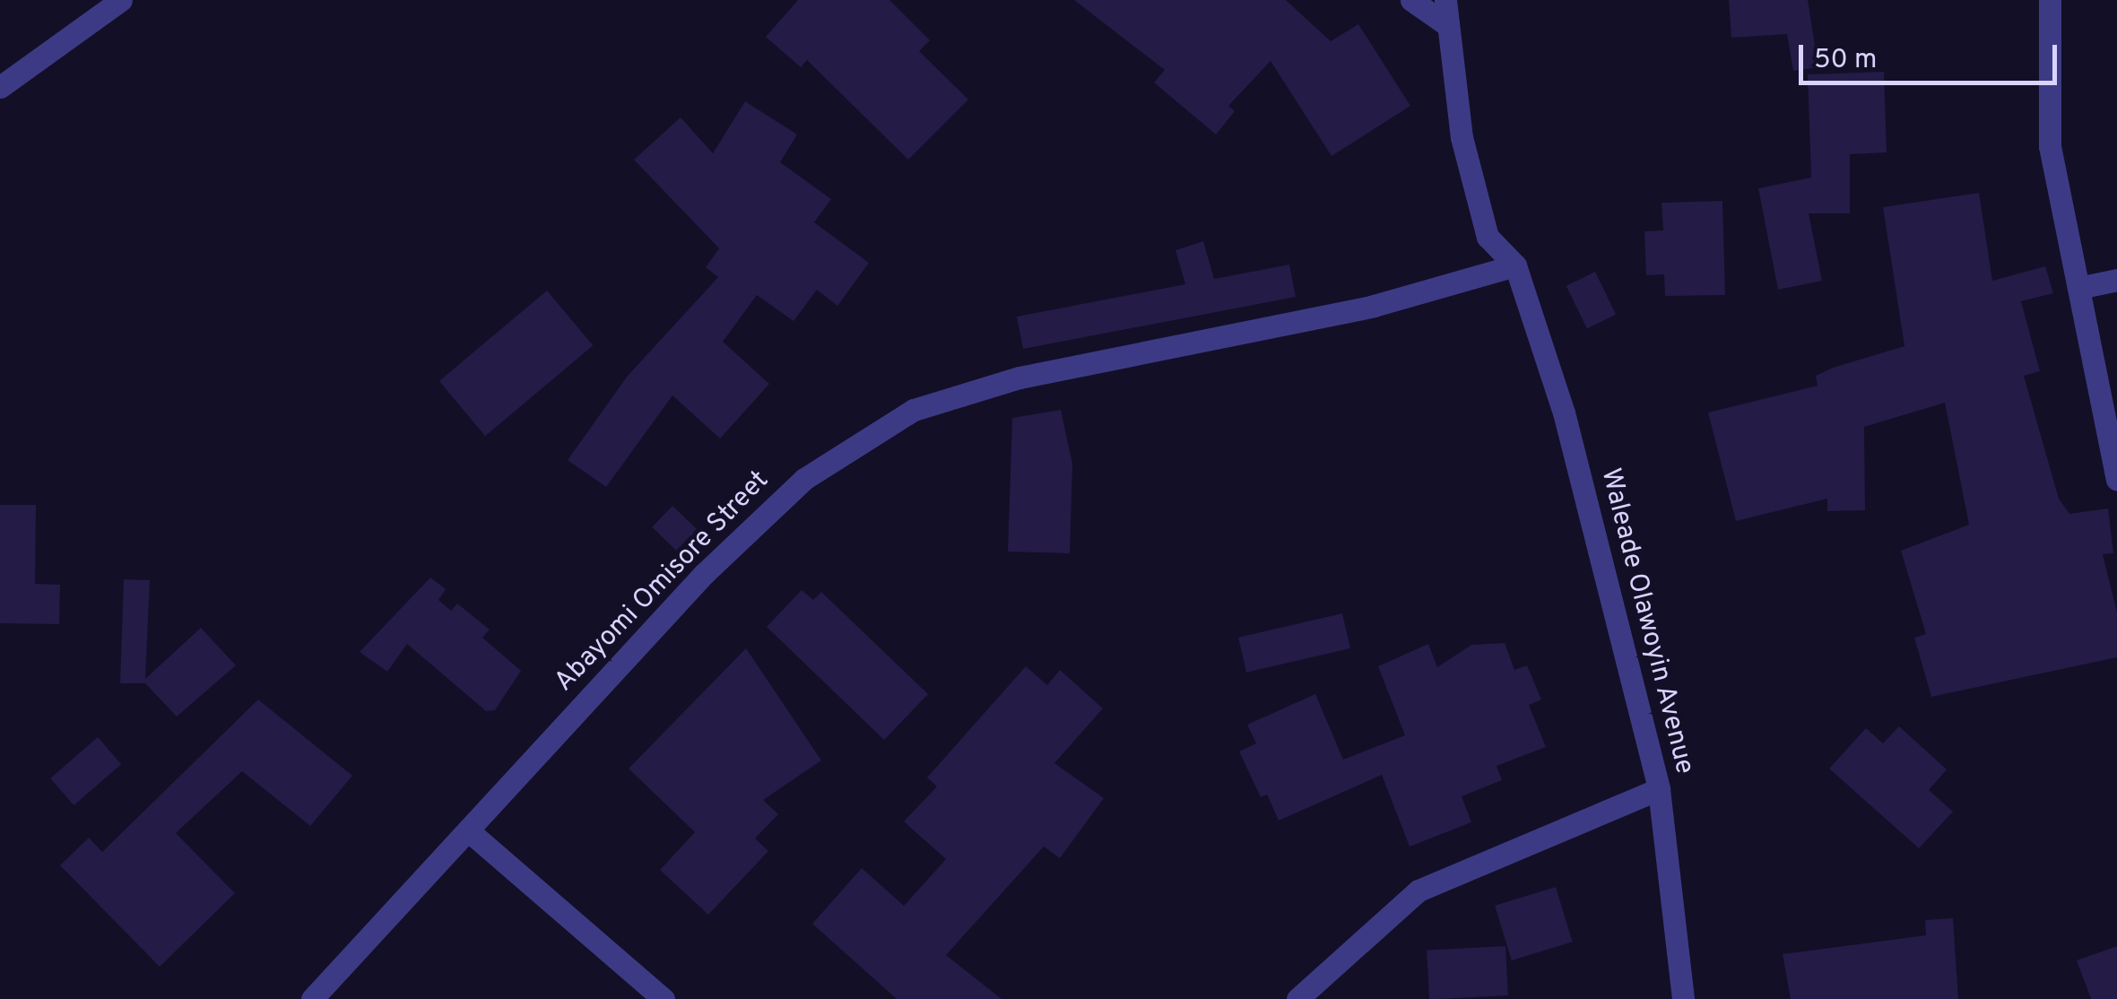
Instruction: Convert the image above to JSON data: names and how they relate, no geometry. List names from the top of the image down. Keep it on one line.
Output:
{"streets":{"street":["Abayomi Omisore Street","Waleade Olawoyin Avenue"]},"crossings":[["Abayomi Omisore Street","Waleade Olawoyin Avenue"]],"scale_bar":"50 m"}
